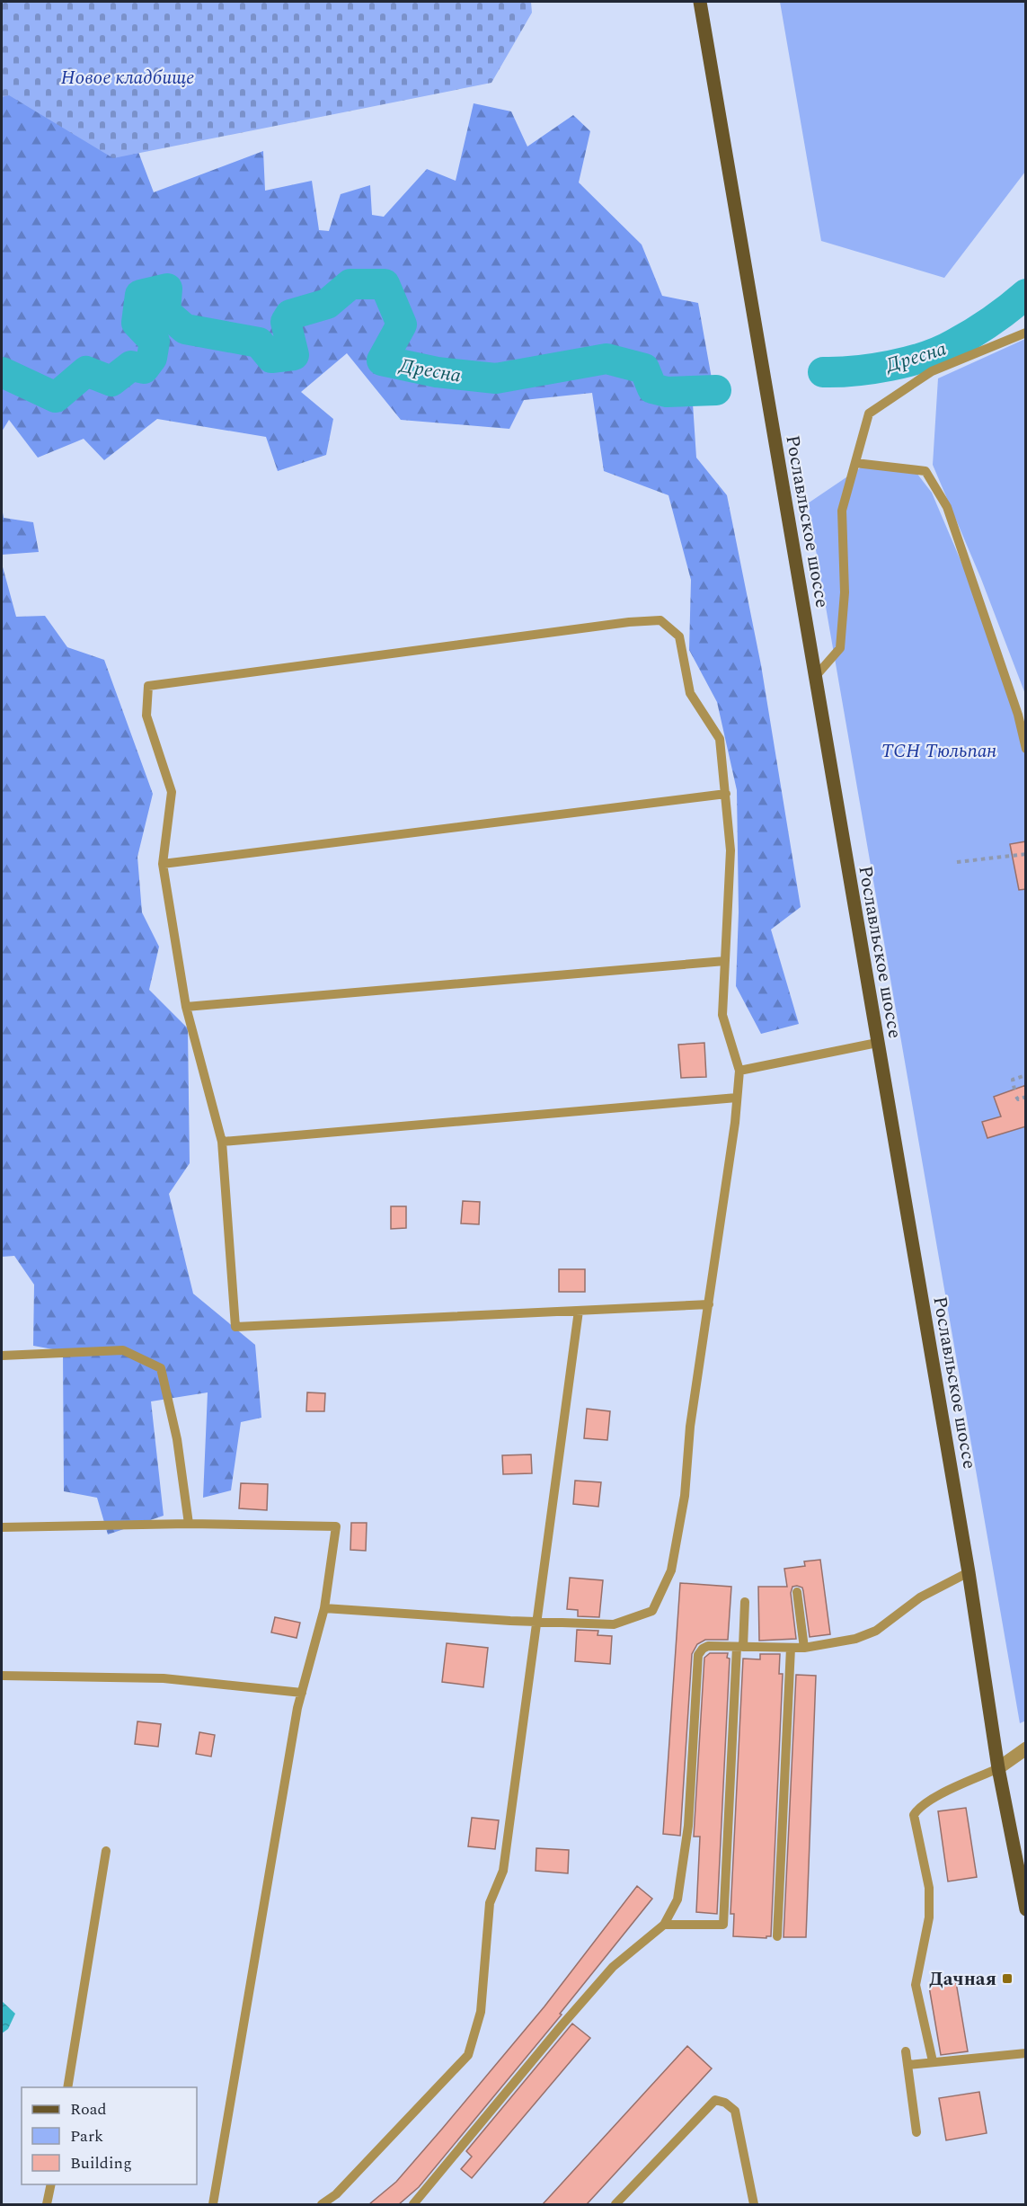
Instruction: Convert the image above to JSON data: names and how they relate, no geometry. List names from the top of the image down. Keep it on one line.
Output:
{"streets":{"main road":["Рославльское шоссе"]},"water":["Дресна"],"parks":["Новое кладбище","ТСН Тюльпан"],"places":{"transit":["Дачная"]},"legend":["Road","Park","Building"]}
